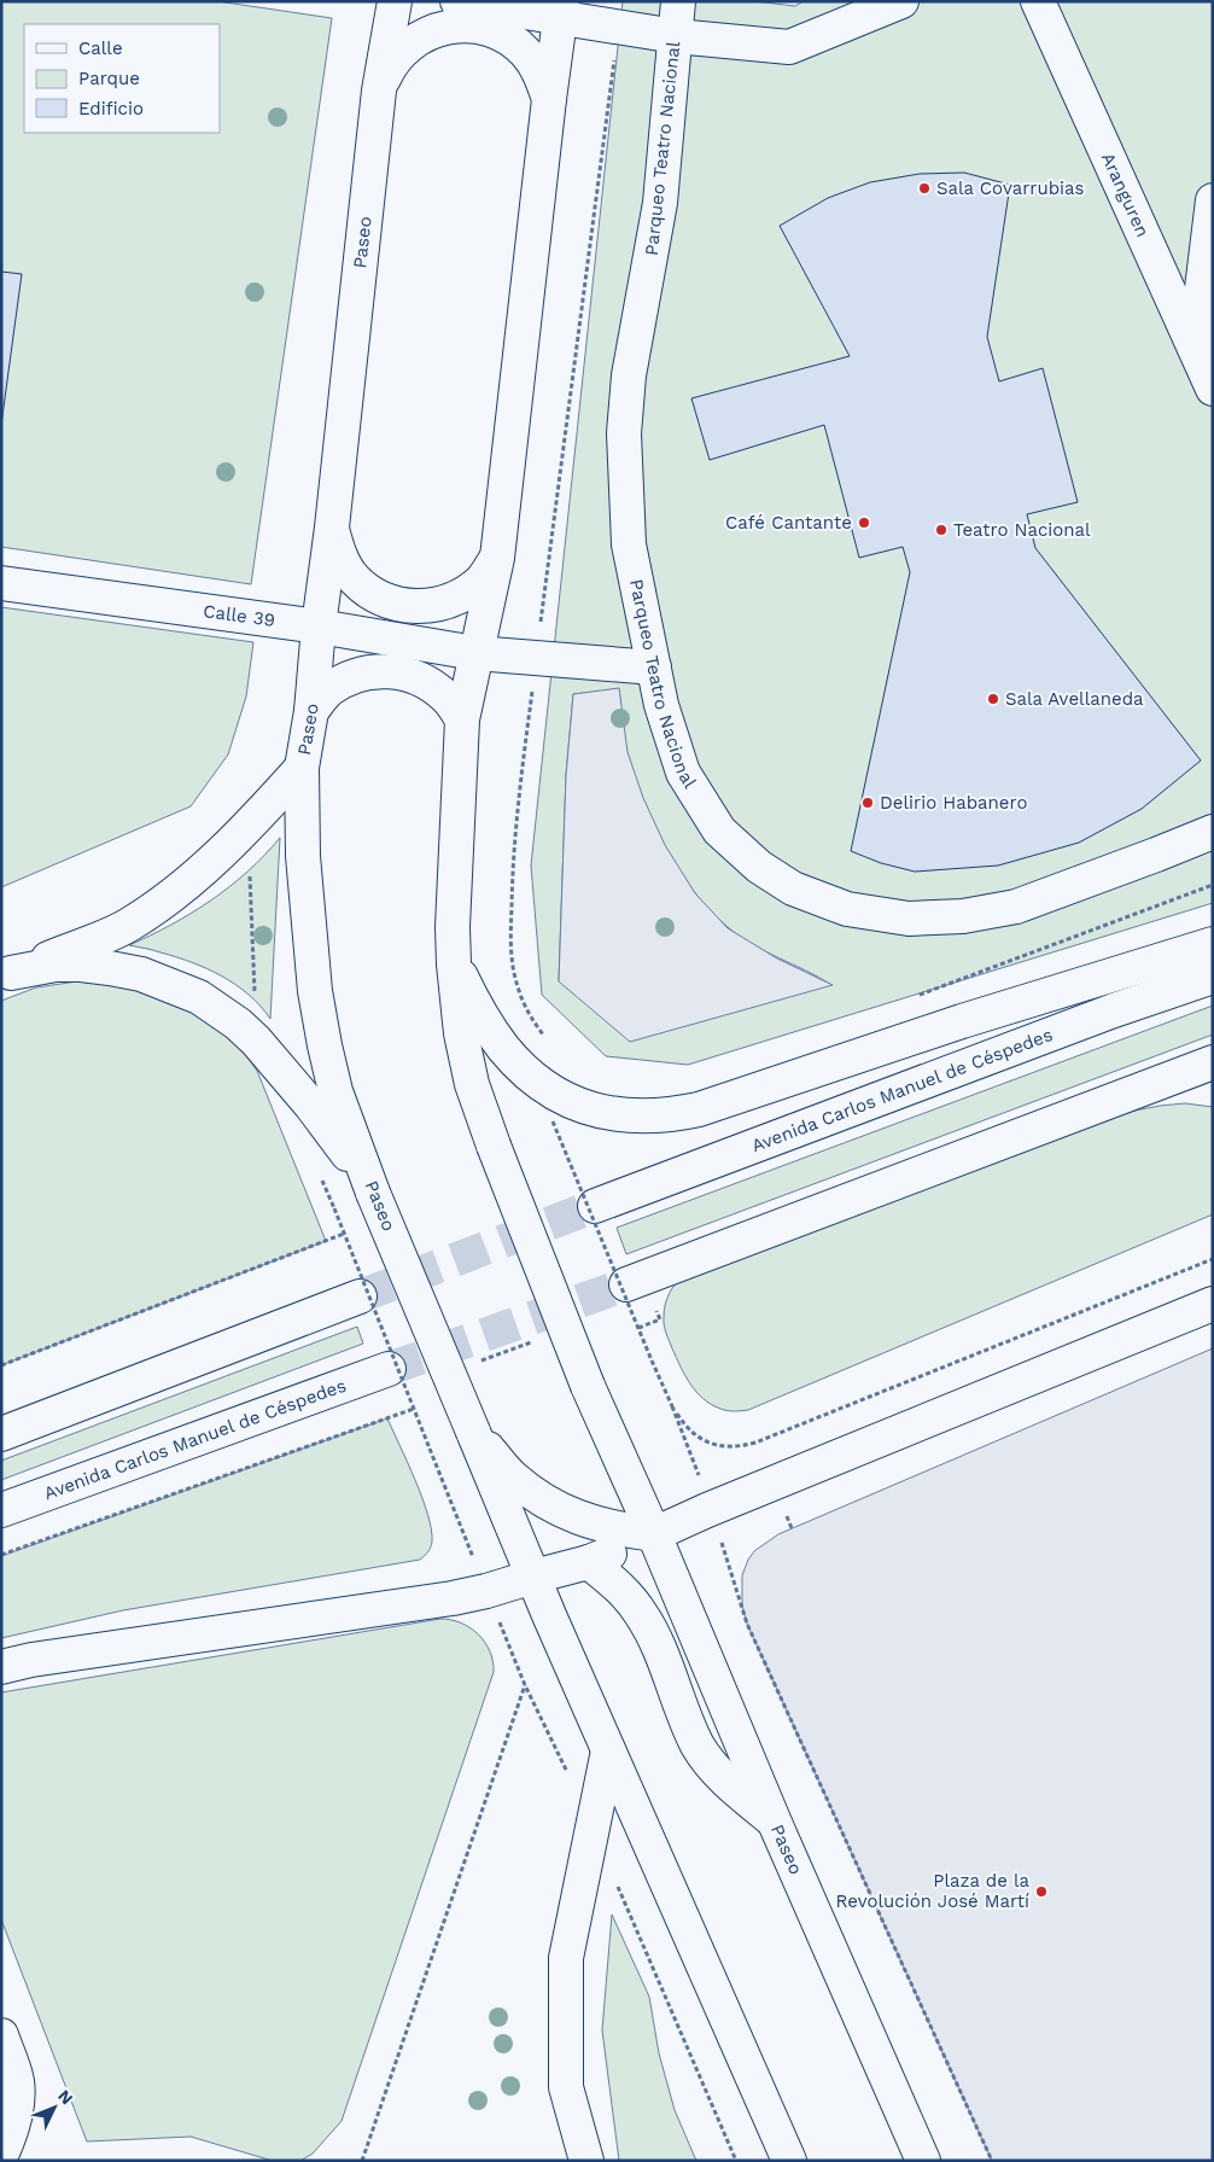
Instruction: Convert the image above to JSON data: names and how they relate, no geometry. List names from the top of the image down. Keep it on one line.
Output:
{"streets":{"main road":["Parqueo Teatro Nacional","Aranguren","Paseo","Calle 39","Avenida Carlos Manuel de Céspedes"]},"crossings":[["Parqueo Teatro Nacional","Calle 39"],["Paseo","Calle 39"]],"places":["Sala Covarrubias","Café Cantante","Teatro Nacional","Sala Avellaneda","Delirio Habanero","Plaza de la Revolución José Martí"],"legend":["Calle","Parque","Edificio"],"north":"top right"}
